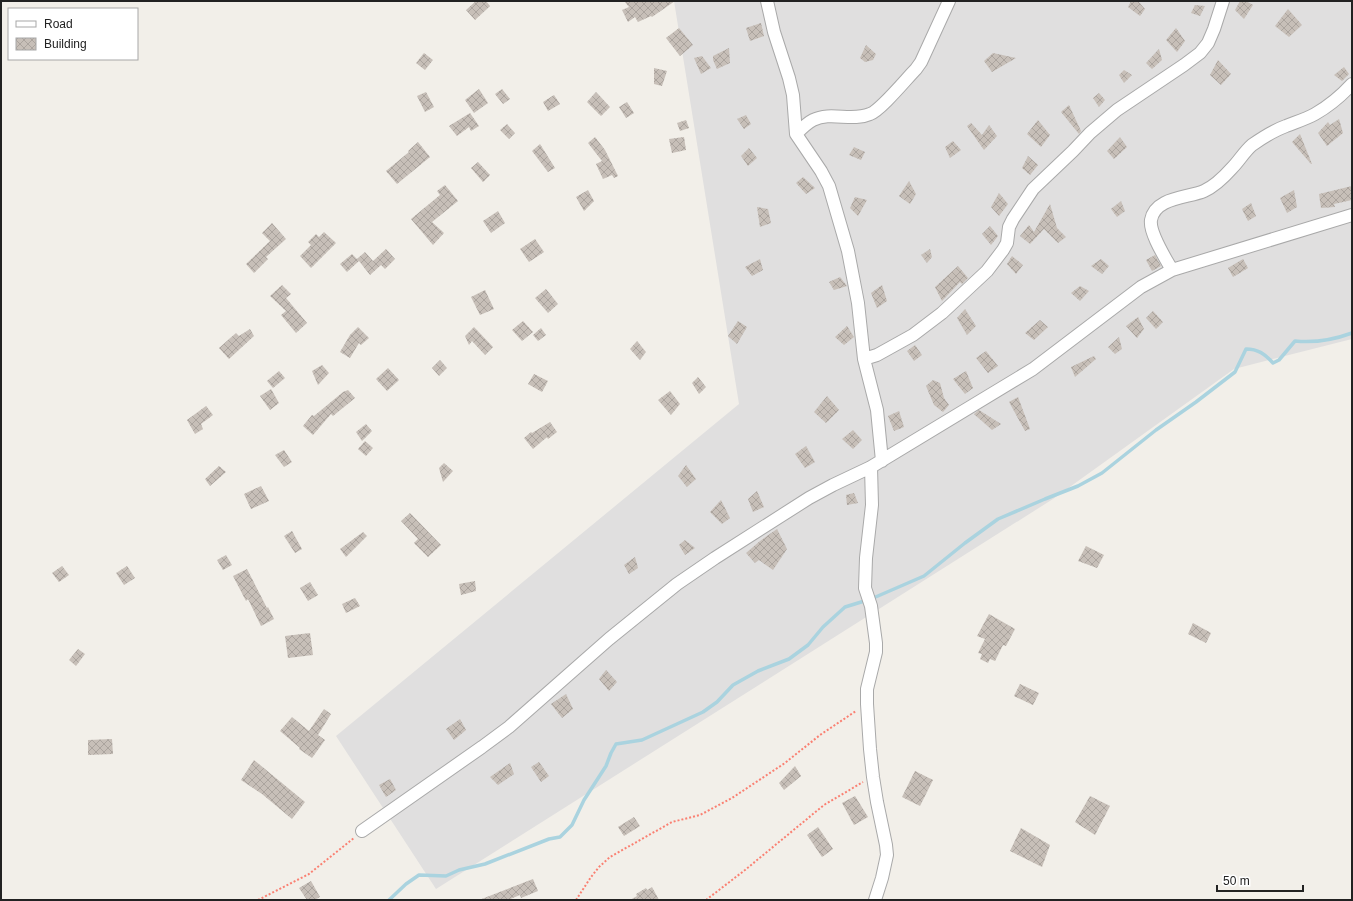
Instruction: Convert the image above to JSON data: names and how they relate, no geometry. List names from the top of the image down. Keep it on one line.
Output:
{"legend":["Road","Building"],"scale_bar":"50 m"}
